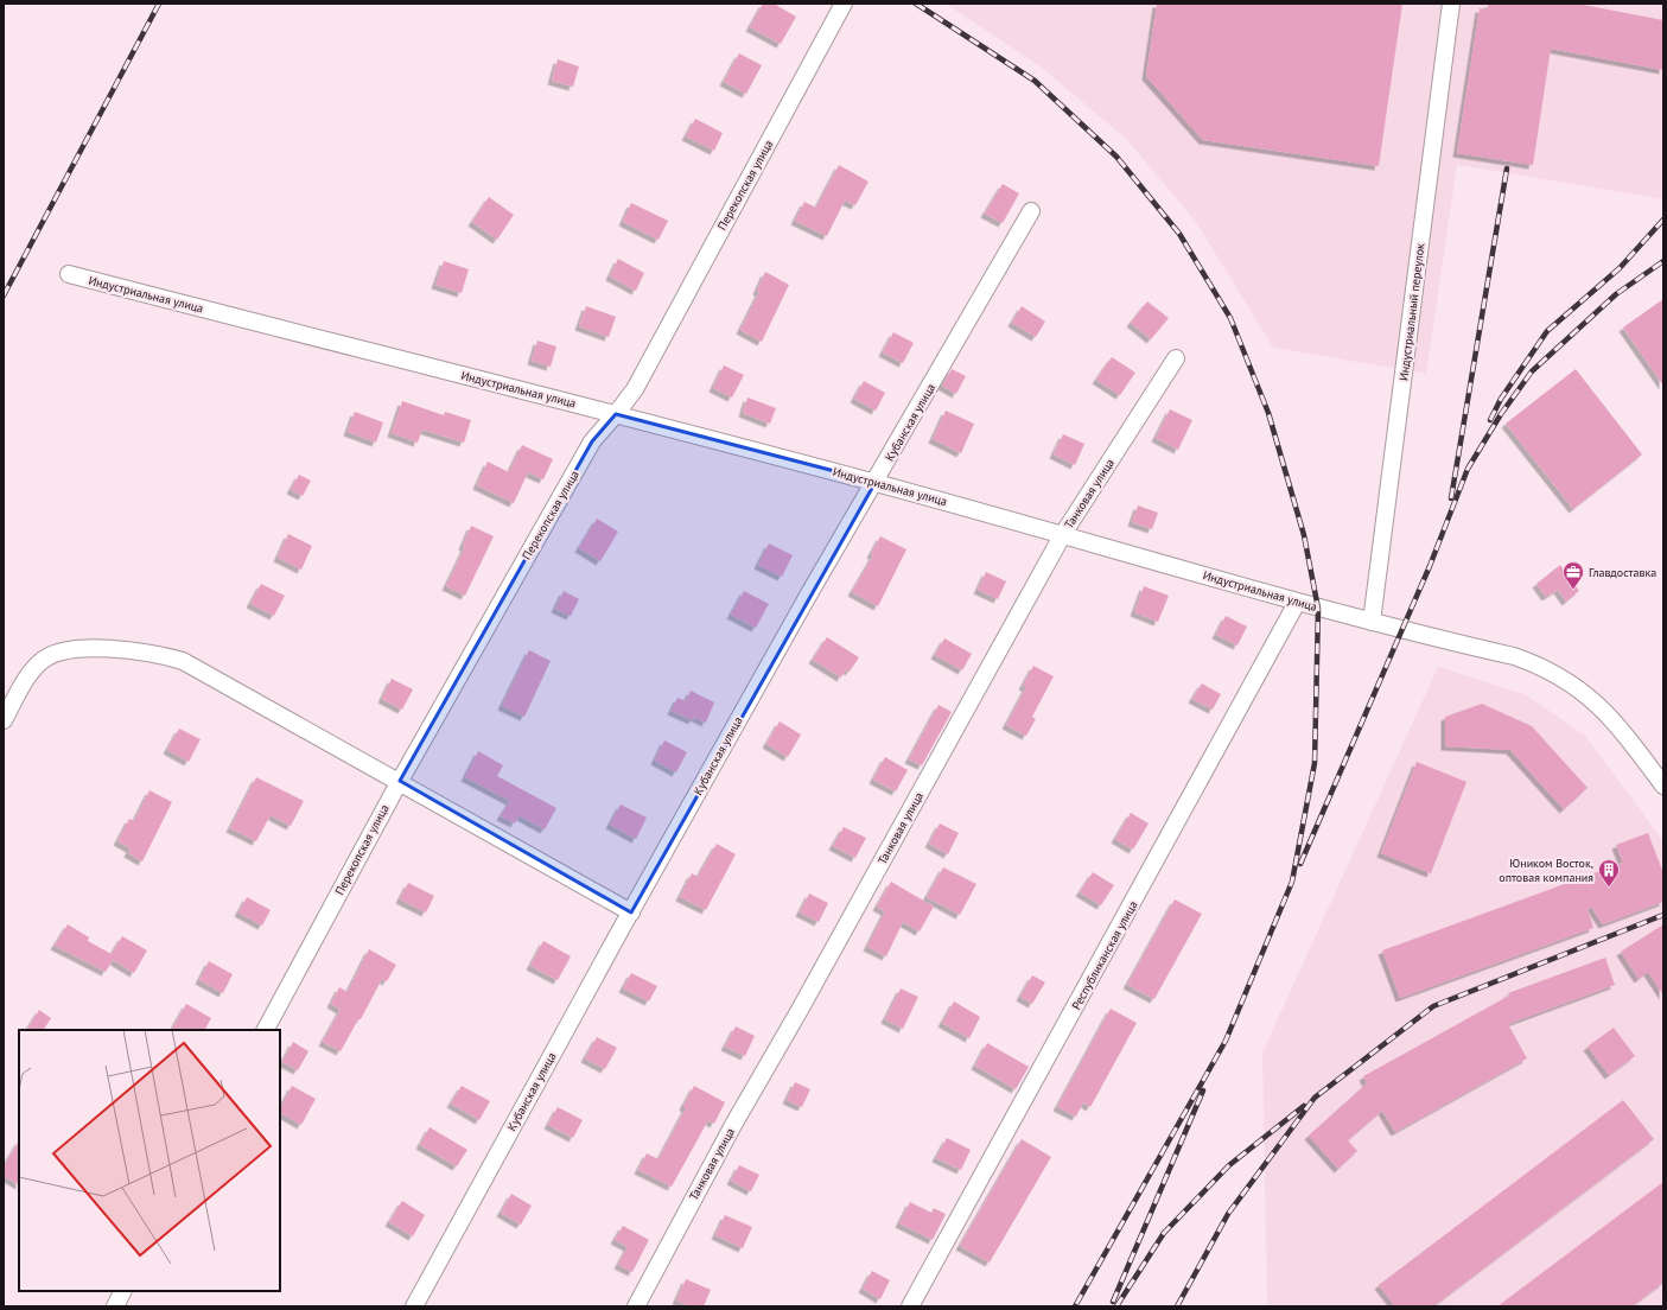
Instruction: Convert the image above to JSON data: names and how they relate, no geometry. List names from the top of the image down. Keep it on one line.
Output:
{"streets":{"street":["Перекопская улица","Индустриальная улица","Индустриальный переулок","Кубанская улица","Танковая улица","Республиканская улица"]},"crossings":[["Перекопская улица","Индустриальная улица"],["Индустриальная улица","Индустриальный переулок"],["Индустриальная улица","Кубанская улица"],["Индустриальная улица","Танковая улица"],["Индустриальная улица","Республиканская улица"]],"places":{"office":["Главдоставка"],"building":["Юником Восток, оптовая компания"]}}
